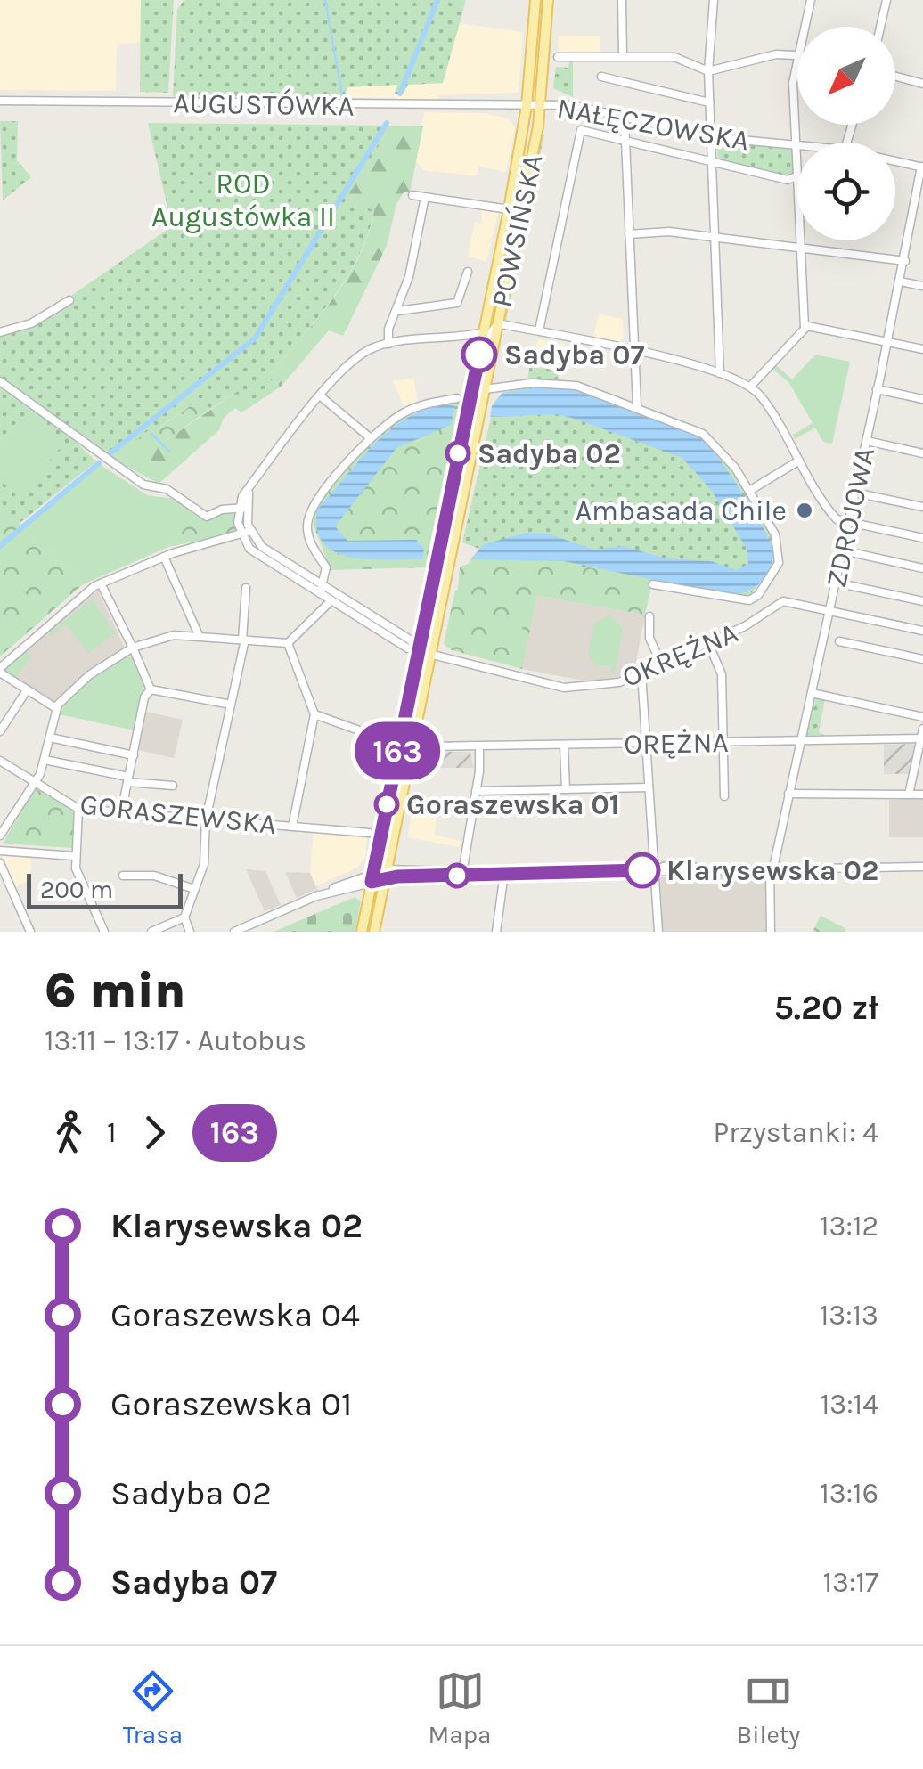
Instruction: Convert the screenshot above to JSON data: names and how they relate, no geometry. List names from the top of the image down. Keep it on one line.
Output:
{"streets":{"main road":["POWSIŃSKA"],"street":["AUGUSTÓWKA","NAŁĘCZOWSKA","ZDROJOWA","OKRĘŻNA","ORĘŻNA","GORASZEWSKA"]},"crossings":[["AUGUSTÓWKA","NAŁĘCZOWSKA"],["AUGUSTÓWKA","POWSIŃSKA"],["NAŁĘCZOWSKA","POWSIŃSKA"],["NAŁĘCZOWSKA","ZDROJOWA"],["POWSIŃSKA","OKRĘŻNA"],["ZDROJOWA","ORĘŻNA"]],"parks":["ROD Augustówka II"],"places":["Sadyba 07","Sadyba 02","Ambasada Chile","Goraszewska 01","Klarysewska 02"],"lines":["bus line 163"],"scale_bar":"200 m","north":"bottom left","page":{"on_map":"163","scale":"200 m","heading":["6 min","13:11 – 13:17 · Autobus","5.20 zł"],"legs":["1","163","Przystanki: 4"],"list":[{"name":"Klarysewska 02","value":"13:12"},{"name":"Goraszewska 04","value":"13:13"},{"name":"Goraszewska 01","value":"13:14"},{"name":"Sadyba 02","value":"13:16"},{"name":"Sadyba 07","value":"13:17"}],"tabs":["Trasa","Mapa","Bilety"]}}
